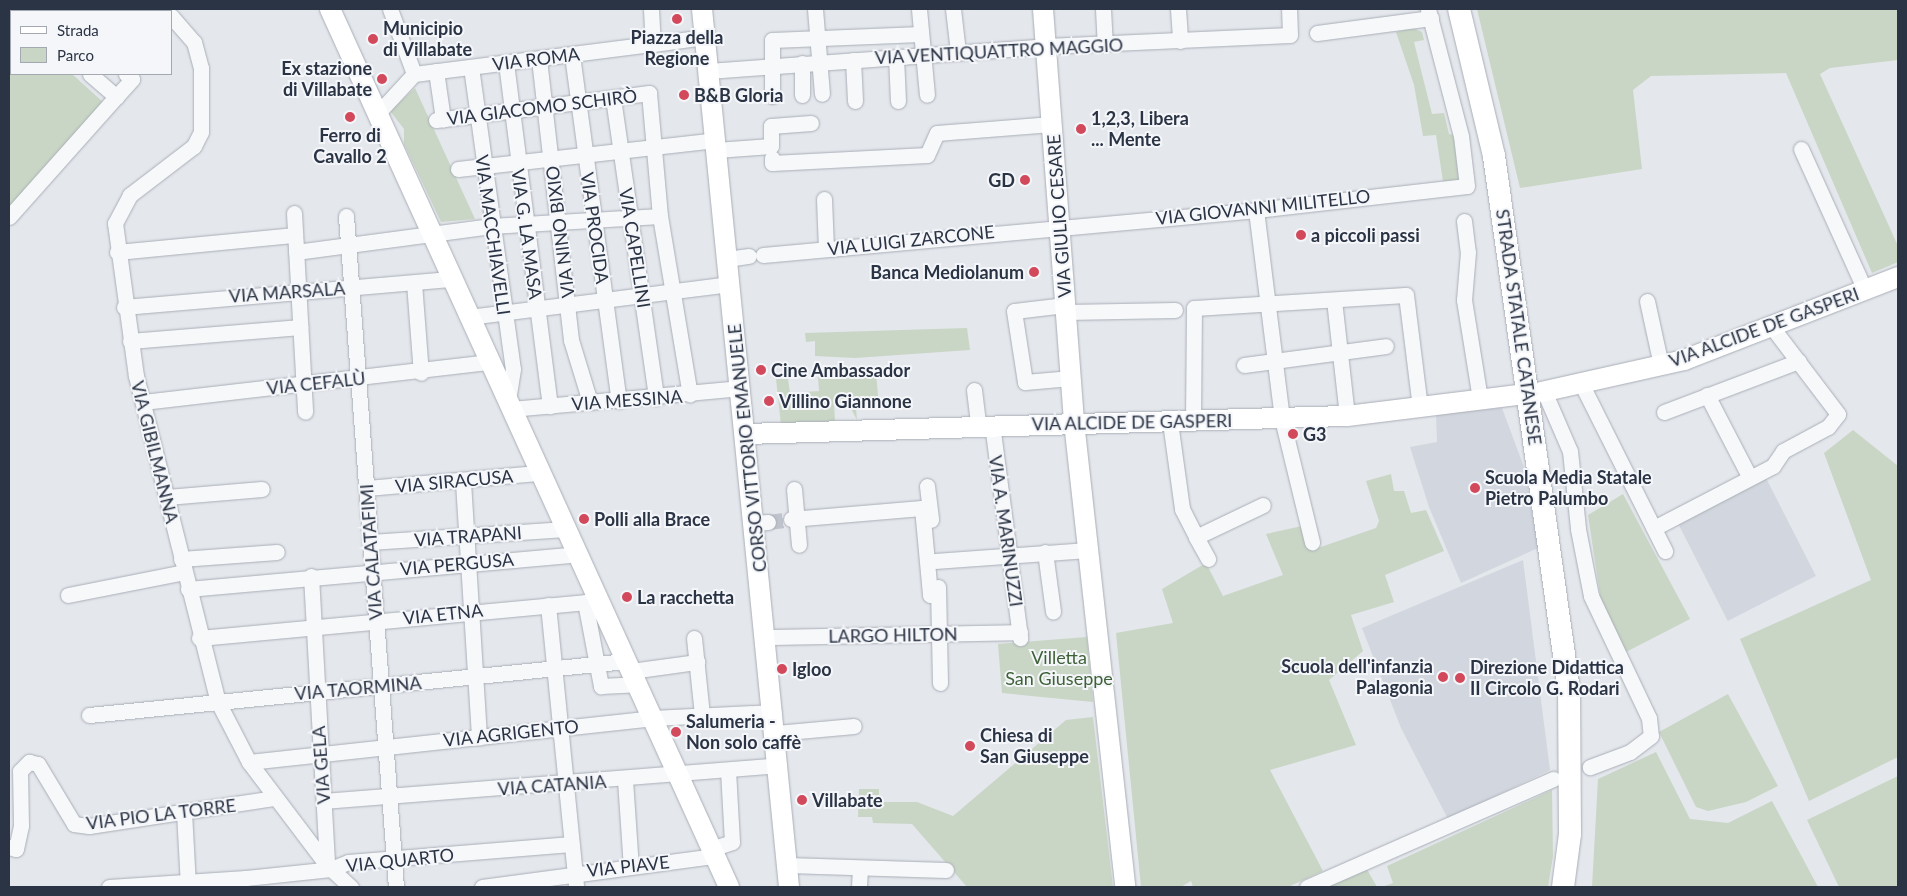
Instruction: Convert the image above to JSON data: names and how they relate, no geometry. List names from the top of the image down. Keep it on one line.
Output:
{"streets":{"main road":["STRADA STATALE CATANESE"],"street":["VIA VENTIQUATTRO MAGGIO","VIA ROMA","VIA GIACOMO SCHIRÒ","VIA GIOVANNI MILITELLO","VIA GIULIO CESARE","VIA PROCIDA","VIA NINO BIXIO","VIA G. LA MASA","VIA MACCHIAVELLI","VIA LUIGI ZARCONE","VIA CAPELLINI","VIA MARSALA","VIA ALCIDE DE GASPERI","VIA CEFALÙ","VIA MESSINA","CORSO VITTORIO EMANUELE","VIA GIBILMANNA","VIA SIRACUSA","VIA A. MARINUZZI","VIA TRAPANI","VIA CALATAFIMI","VIA PERGUSA","VIA ETNA","LARGO HILTON","VIA TAORMINA","VIA AGRIGENTO","VIA GELA","VIA CATANIA","VIA PIO LA TORRE","VIA QUARTO","VIA PIAVE"]},"crossings":[["VIA VENTIQUATTRO MAGGIO","VIA GIULIO CESARE"],["VIA VENTIQUATTRO MAGGIO","CORSO VITTORIO EMANUELE"],["VIA ROMA","VIA GIACOMO SCHIRÒ"],["VIA ROMA","VIA PROCIDA"],["VIA ROMA","VIA NINO BIXIO"],["VIA ROMA","VIA G. LA MASA"],["VIA ROMA","VIA MACCHIAVELLI"],["VIA GIACOMO SCHIRÒ","VIA PROCIDA"],["VIA GIACOMO SCHIRÒ","VIA NINO BIXIO"],["VIA GIACOMO SCHIRÒ","VIA G. LA MASA"],["VIA GIACOMO SCHIRÒ","VIA MACCHIAVELLI"],["VIA GIACOMO SCHIRÒ","VIA CAPELLINI"],["VIA GIOVANNI MILITELLO","VIA GIULIO CESARE"],["VIA GIOVANNI MILITELLO","VIA LUIGI ZARCONE"],["VIA GIULIO CESARE","VIA LUIGI ZARCONE"],["VIA GIULIO CESARE","VIA ALCIDE DE GASPERI"],["VIA PROCIDA","VIA MESSINA"],["VIA NINO BIXIO","VIA MESSINA"],["VIA G. LA MASA","VIA MESSINA"],["VIA MACCHIAVELLI","VIA MESSINA"],["VIA LUIGI ZARCONE","CORSO VITTORIO EMANUELE"],["VIA CAPELLINI","VIA MESSINA"],["VIA MARSALA","VIA GIBILMANNA"],["VIA MARSALA","VIA CALATAFIMI"],["VIA ALCIDE DE GASPERI","CORSO VITTORIO EMANUELE"],["VIA ALCIDE DE GASPERI","VIA A. MARINUZZI"],["VIA CEFALÙ","VIA GIBILMANNA"],["VIA CEFALÙ","VIA CALATAFIMI"],["VIA MESSINA","CORSO VITTORIO EMANUELE"],["CORSO VITTORIO EMANUELE","LARGO HILTON"],["CORSO VITTORIO EMANUELE","VIA AGRIGENTO"],["CORSO VITTORIO EMANUELE","VIA CATANIA"],["VIA GIBILMANNA","VIA PERGUSA"],["VIA GIBILMANNA","VIA ETNA"],["VIA GIBILMANNA","VIA TAORMINA"],["VIA GIBILMANNA","VIA AGRIGENTO"],["VIA GIBILMANNA","VIA GELA"],["VIA GIBILMANNA","VIA PIO LA TORRE"],["VIA GIBILMANNA","VIA QUARTO"],["VIA SIRACUSA","VIA CALATAFIMI"],["VIA A. MARINUZZI","LARGO HILTON"],["VIA TRAPANI","VIA CALATAFIMI"],["VIA CALATAFIMI","VIA PERGUSA"],["VIA CALATAFIMI","VIA ETNA"],["VIA CALATAFIMI","VIA TAORMINA"],["VIA CALATAFIMI","VIA AGRIGENTO"],["VIA CALATAFIMI","VIA CATANIA"],["VIA CALATAFIMI","VIA QUARTO"],["VIA PERGUSA","VIA GELA"],["VIA ETNA","VIA GELA"],["VIA TAORMINA","VIA GELA"],["VIA AGRIGENTO","VIA GELA"],["VIA GELA","VIA CATANIA"],["VIA GELA","VIA QUARTO"],["VIA CATANIA","VIA PIAVE"]],"parks":["Villetta San Giuseppe"],"places":["Piazza della Regione","Municipio di Villabate","Ex stazione di Villabate","B&B Gloria","Ferro di Cavallo 2","1,2,3, Libera ... Mente","GD","a piccoli passi","Banca Mediolanum","Cine Ambassador","Villino Giannone","G3","Scuola Media Statale Pietro Palumbo","Polli alla Brace","La racchetta","Igloo","Scuola dell'infanzia Palagonia","Direzione Didattica II Circolo G. Rodari","Salumeria - Non solo caffè","Chiesa di San Giuseppe","Villabate"],"legend":["Strada","Parco"]}
